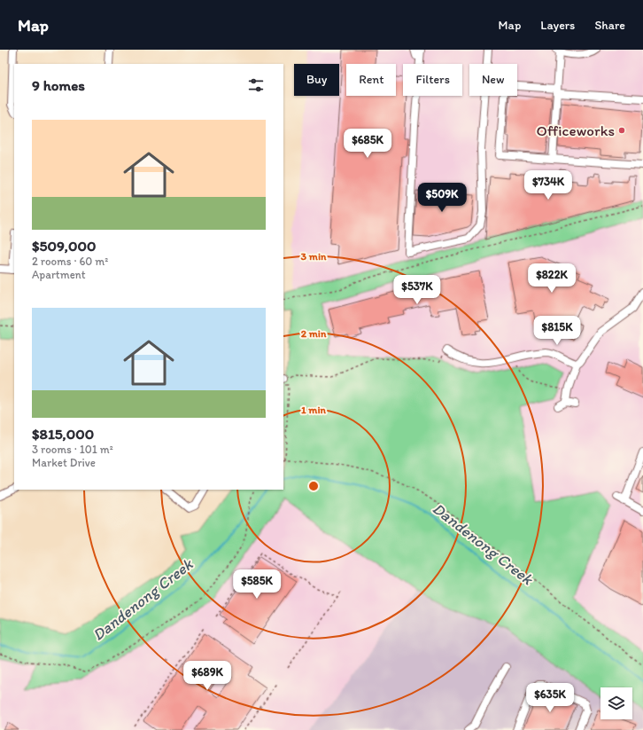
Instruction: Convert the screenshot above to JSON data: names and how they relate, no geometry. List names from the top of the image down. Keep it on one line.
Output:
{"water":["Dandenong Creek"],"places":["Officeworks"],"page":{"header":"Map","nav":["Map","Layers","Share"],"chip":["Buy","Rent","Filters","New"],"heading":"9 homes","list":[{"name":"$509,000","note":"2 rooms · 60 m² · Apartment"},{"name":"$815,000","note":"3 rooms · 101 m² · Market Drive"}],"price":["$685K","$734K","$509K","$822K","$537K","$815K","$585K","$689K","$635K"]},"rings":["3 min","2 min","1 min"]}
